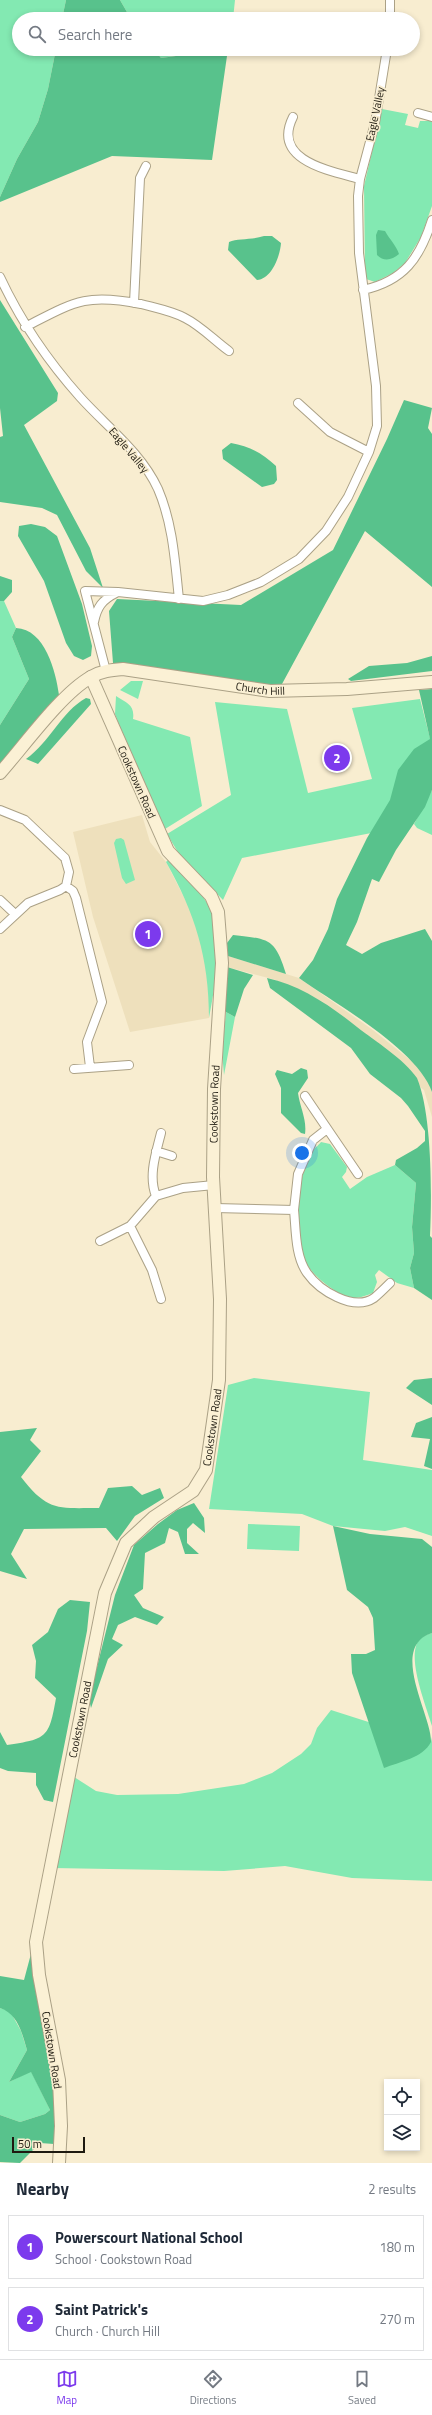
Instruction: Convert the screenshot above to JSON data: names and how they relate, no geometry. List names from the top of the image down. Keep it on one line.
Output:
{"streets":{"street":["Eagle Valley","Church Hill","Cookstown Road"]},"crossings":[["Church Hill","Cookstown Road"]],"scale_bar":"50 m","page":{"search":"Search here","pins":["2","1"],"scale":"50 m","heading":["Nearby","2 results"],"list":[{"mark":"1","name":"Powerscourt National School","note":"School · Cookstown Road","value":"180 m"},{"mark":"2","name":"Saint Patrick's","note":"Church · Church Hill","value":"270 m"}],"nav":["Map","Directions","Saved"]}}
